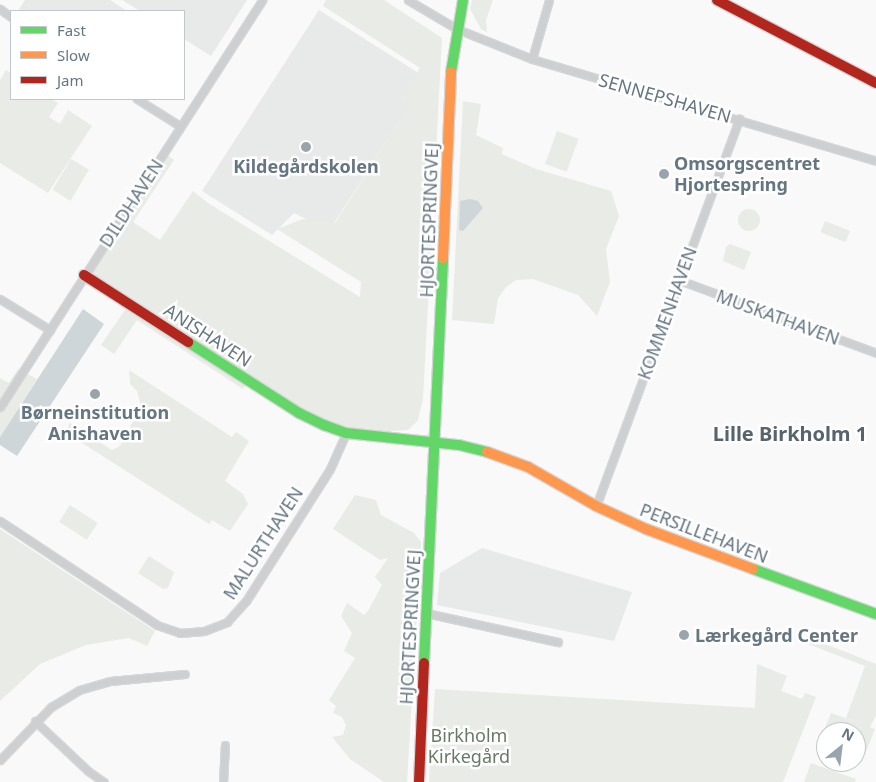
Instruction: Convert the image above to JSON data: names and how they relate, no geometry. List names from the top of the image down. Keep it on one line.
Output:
{"streets":{"street":["SENNEPSHAVEN","DILDHAVEN","HJORTESPRINGVEJ","KOMMENHAVEN","MUSKATHAVEN","ANISHAVEN","PERSILLEHAVEN","MALURTHAVEN"]},"crossings":[["SENNEPSHAVEN","HJORTESPRINGVEJ"],["SENNEPSHAVEN","KOMMENHAVEN"],["DILDHAVEN","ANISHAVEN"],["HJORTESPRINGVEJ","PERSILLEHAVEN"],["KOMMENHAVEN","MUSKATHAVEN"],["KOMMENHAVEN","PERSILLEHAVEN"],["ANISHAVEN","MALURTHAVEN"]],"districts":["Lille Birkholm 1"],"parks":["Birkholm Kirkegård"],"places":["Kildegårdskolen","Omsorgscentret Hjortespring","Børneinstitution Anishaven","Lærkegård Center"],"legend":["Fast","Slow","Jam"],"north":"top right"}
